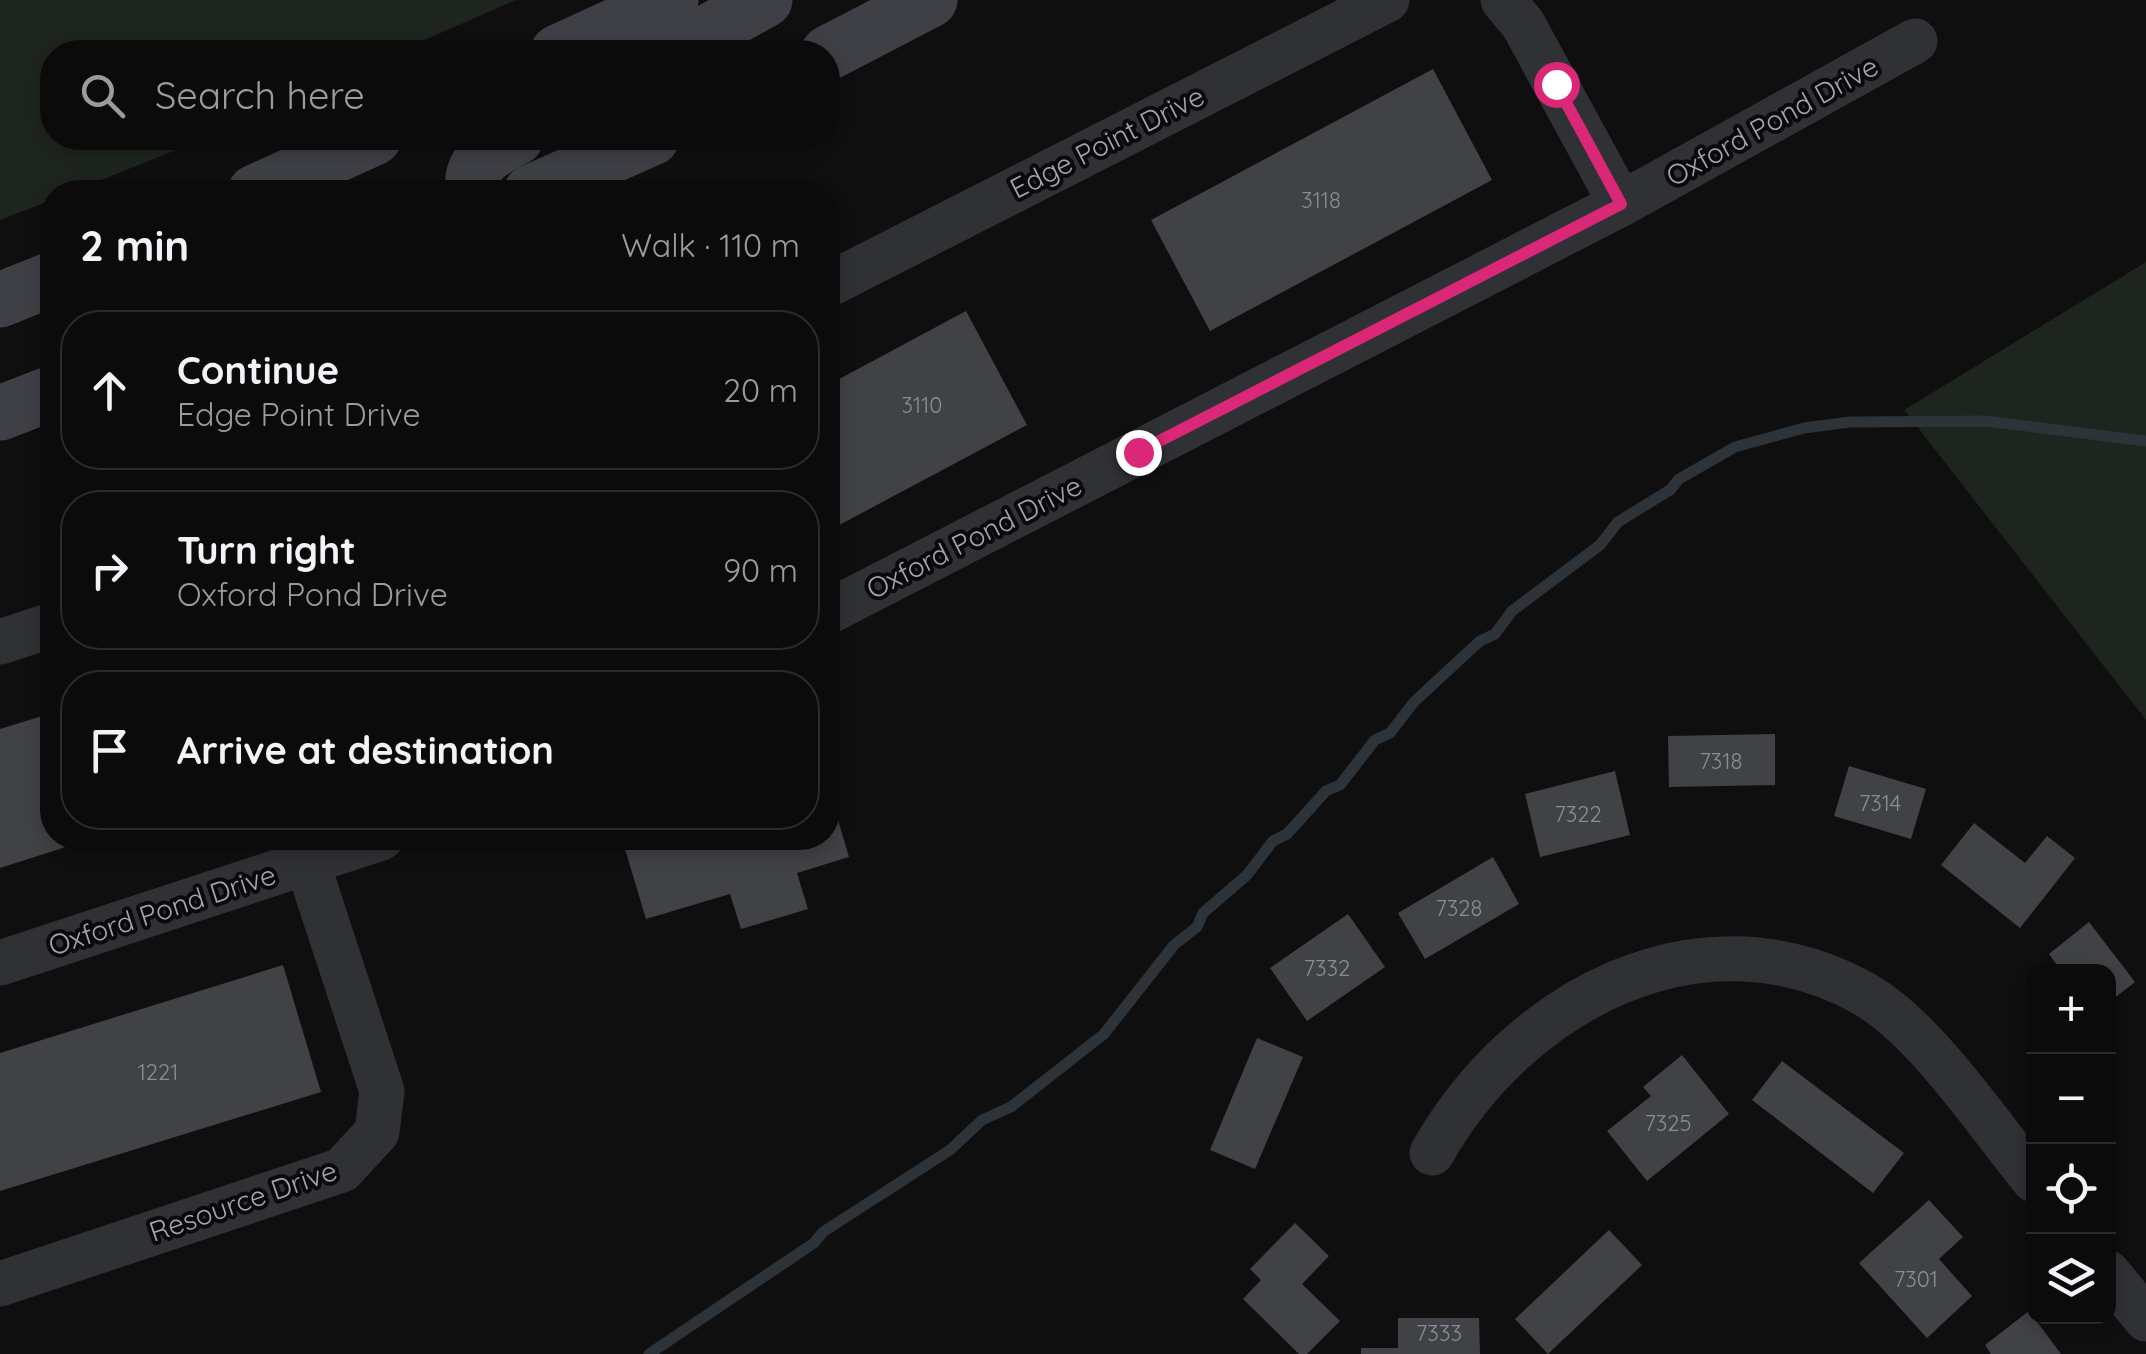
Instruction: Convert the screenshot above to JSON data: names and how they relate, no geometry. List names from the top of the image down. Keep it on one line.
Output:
{"streets":{"street":["Oxford Pond Drive","Edge Point Drive","Resource Drive"]},"crossings":[["Oxford Pond Drive","Resource Drive"]],"house_numbers":["3118","3110","7318","7314","7322","7328","7332","1221","7325","7301","7333"],"page":{"search":"Search here","heading":["2 min","Walk · 110 m"],"list":[["Continue","Edge Point Drive","20 m"],["Turn right","Oxford Pond Drive","90 m"],"Arrive at destination"],"map_buttons":["+","−"]}}
